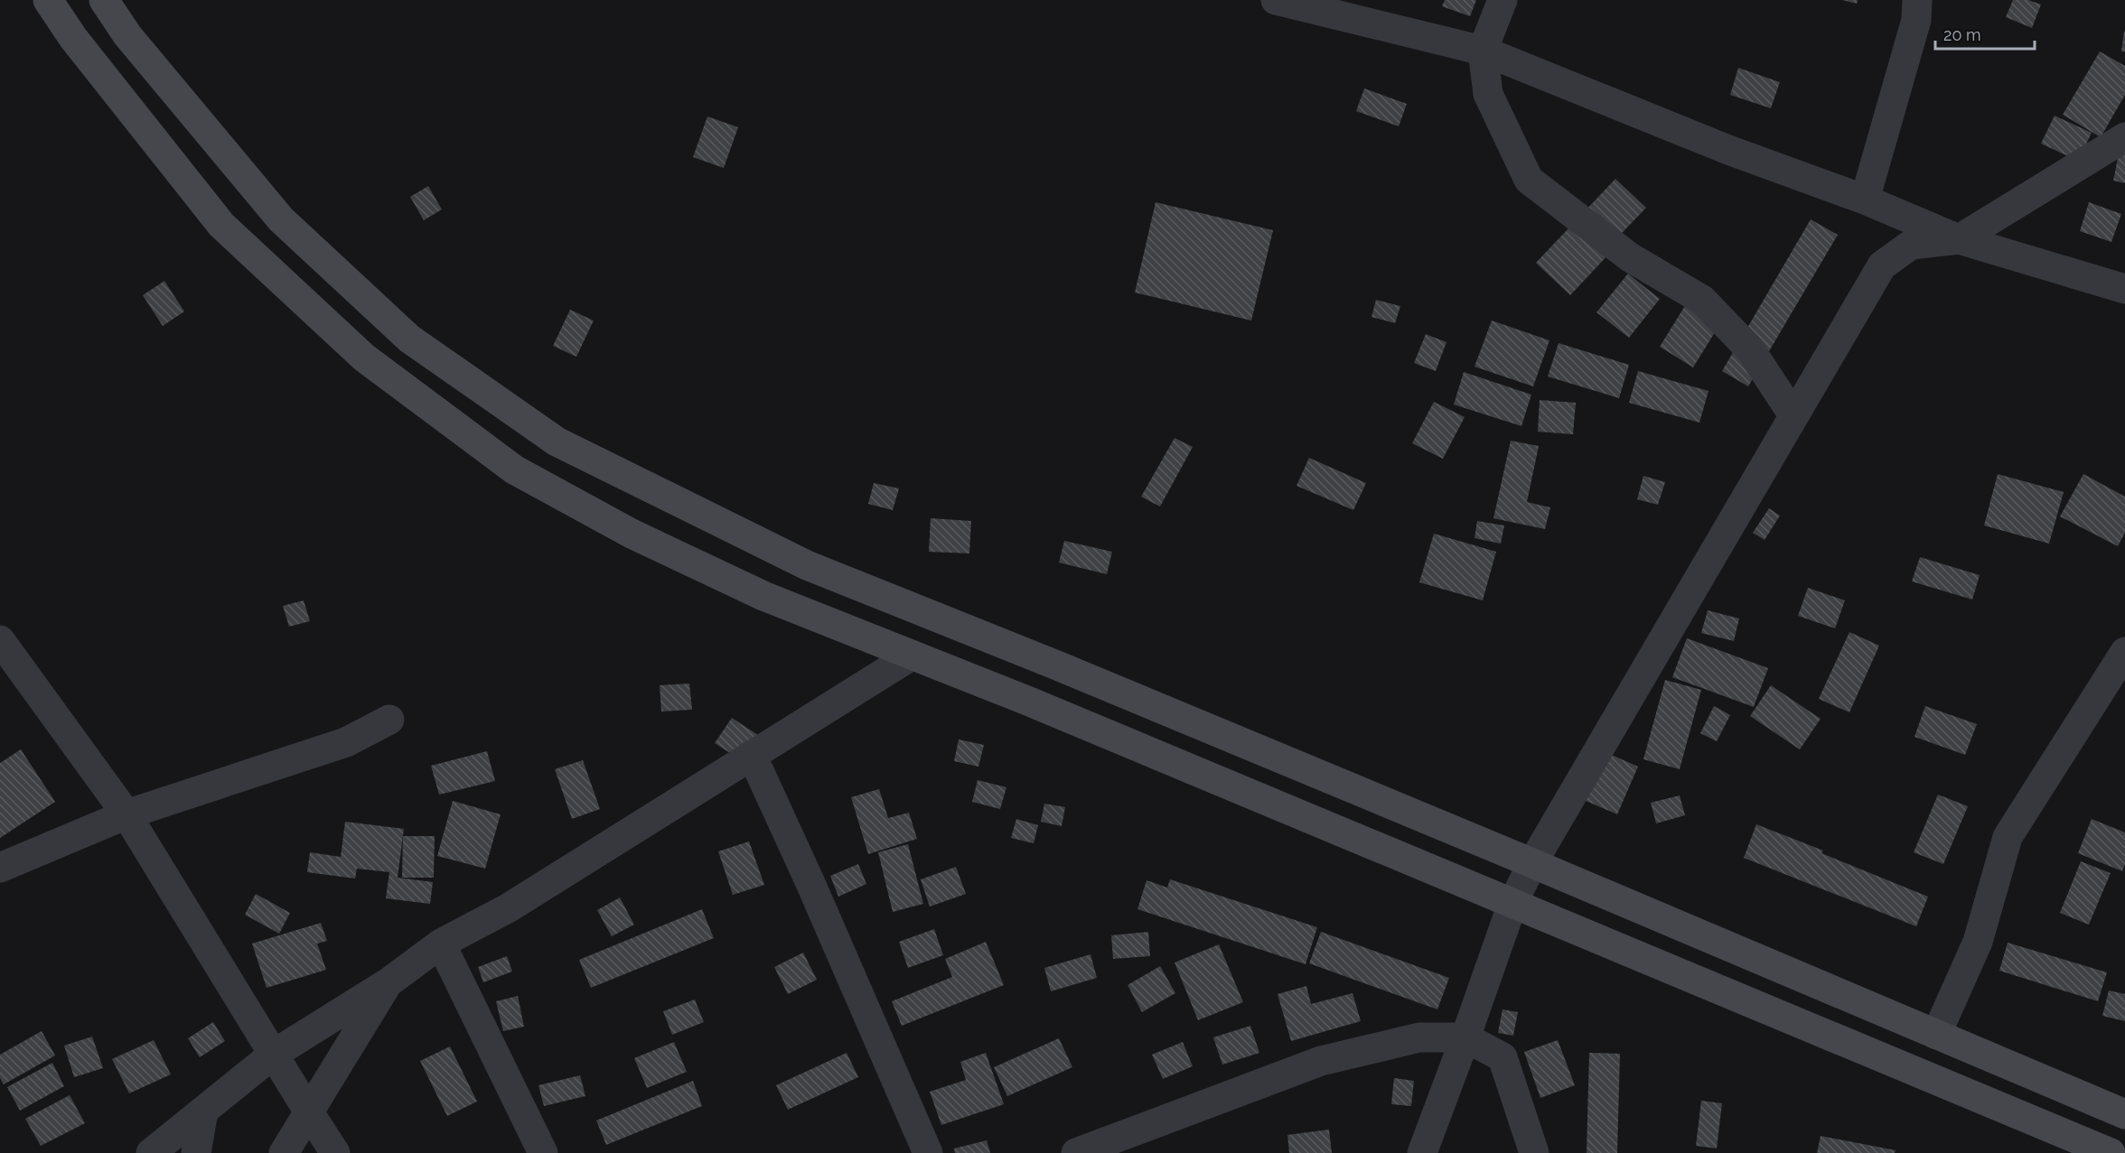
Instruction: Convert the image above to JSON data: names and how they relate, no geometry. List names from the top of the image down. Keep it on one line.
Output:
{"scale_bar":"20 m"}
